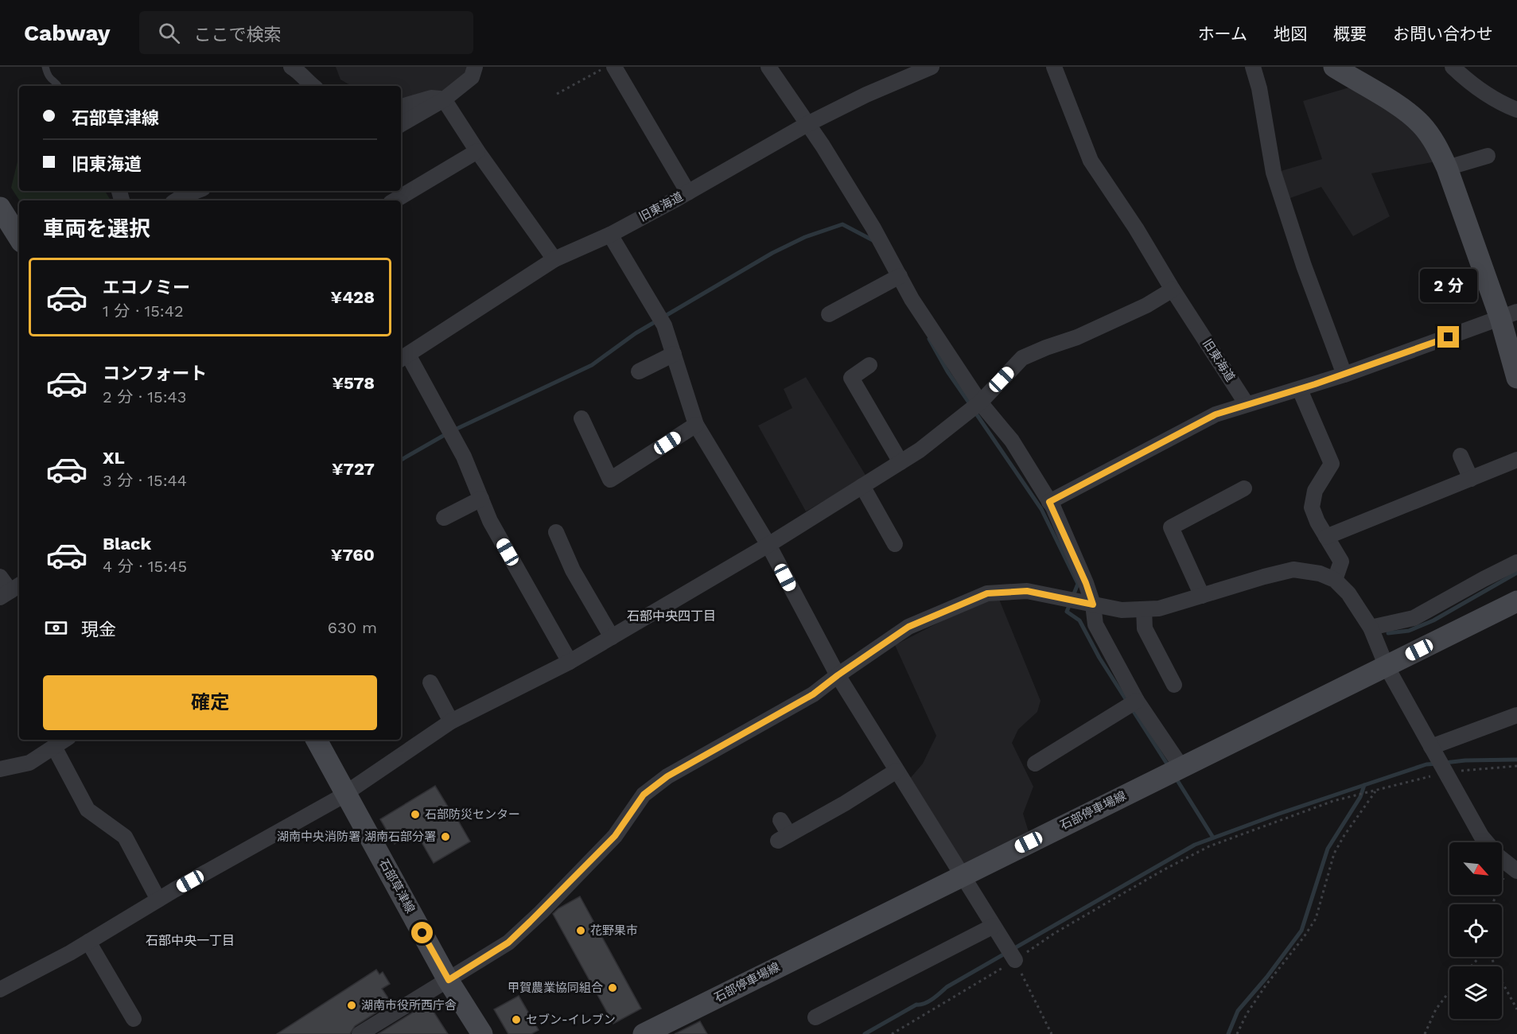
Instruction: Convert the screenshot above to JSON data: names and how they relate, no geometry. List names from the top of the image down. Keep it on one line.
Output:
{"streets":{"main road":["石部停車場線","石部草津線"],"street":["旧東海道"]},"districts":["石部中央四丁目","石部中央一丁目"],"places":["石部防災センター","湖南中央消防署 湖南石部分署","花野果市","甲賀農業協同組合","湖南市役所西庁舎","セブン-イレブン"],"north":"bottom right","page":{"header":"Cabway","search":"ここで検索","nav":["ホーム","地図","概要","お問い合わせ"],"banner":["石部草津線","旧東海道"],"heading":"車両を選択","list":[{"name":"エコノミー","note":"1 分 · 15:42","value":"¥428"},{"name":"コンフォート","note":"2 分 · 15:43","value":"¥578"},{"name":"XL","note":"3 分 · 15:44","value":"¥727"},{"name":"Black","note":"4 分 · 15:45","value":"¥760"}],"bubble":"2 分","pay":["現金","630 m"],"buttons":"確定"}}
